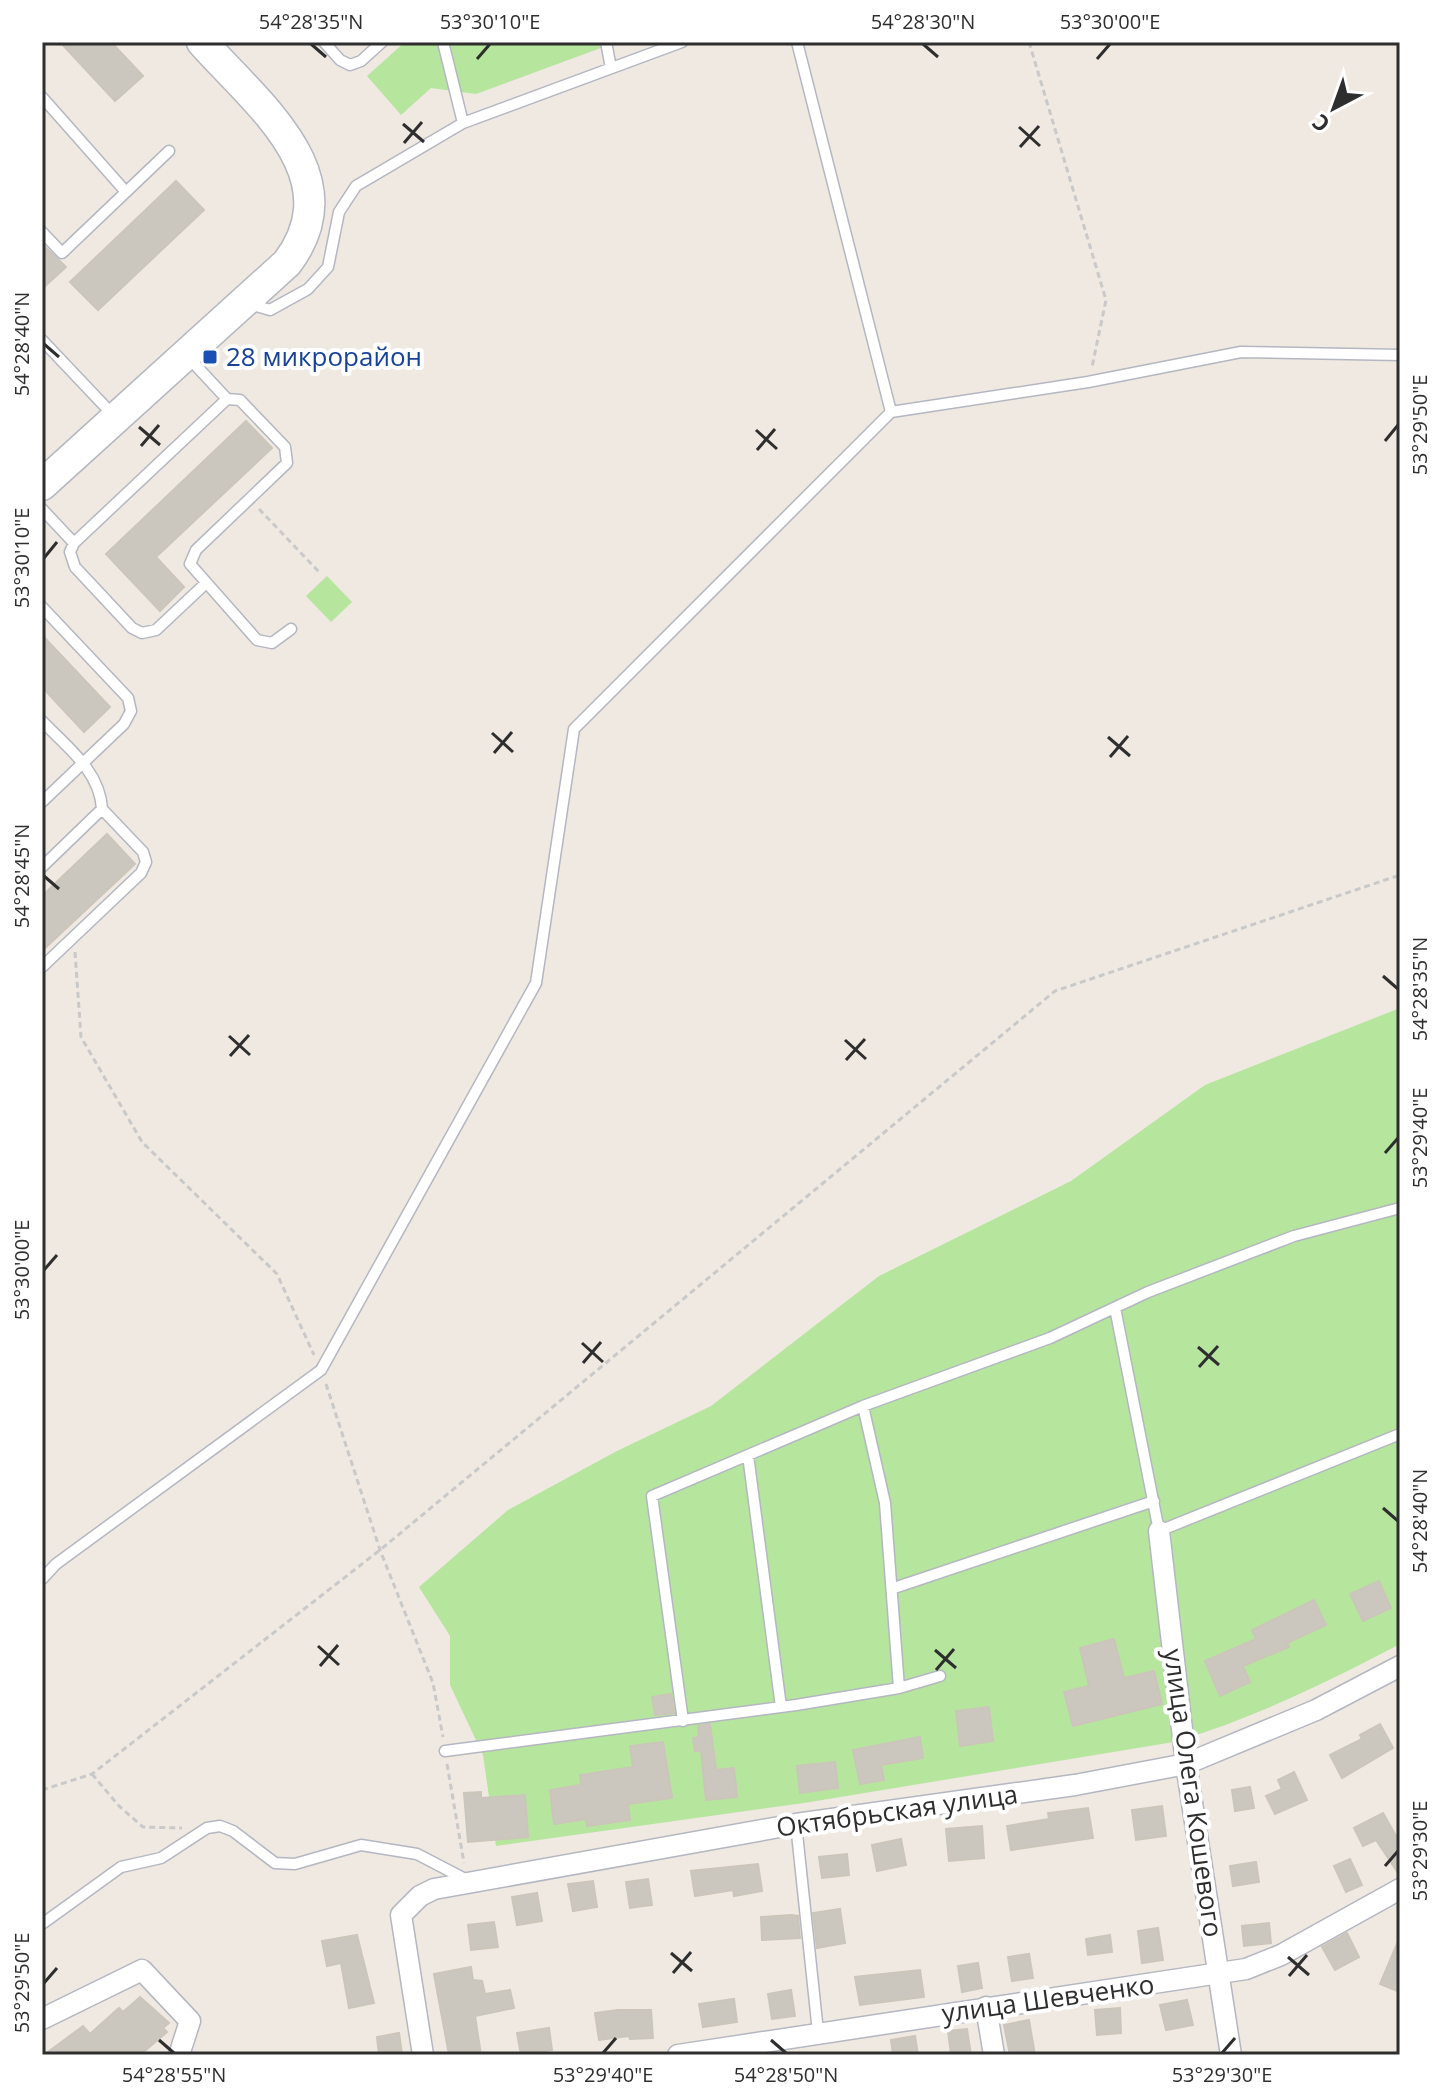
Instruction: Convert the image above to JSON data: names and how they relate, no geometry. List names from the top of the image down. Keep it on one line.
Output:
{"streets":{"street":["улица Олега Кошевого","Октябрьская улица","улица Шевченко"]},"crossings":[["улица Олега Кошевого","Октябрьская улица"],["улица Олега Кошевого","улица Шевченко"]],"places":{"transit":["28 микрорайон"]},"north":"bottom left","coordinates":["54°28'35\"N","53°30'10\"E","54°28'30\"N","53°30'00\"E","54°28'40\"N","53°29'50\"E","54°28'45\"N","53°29'40\"E","53°29'30\"E","54°28'55\"N","54°28'50\"N"]}
